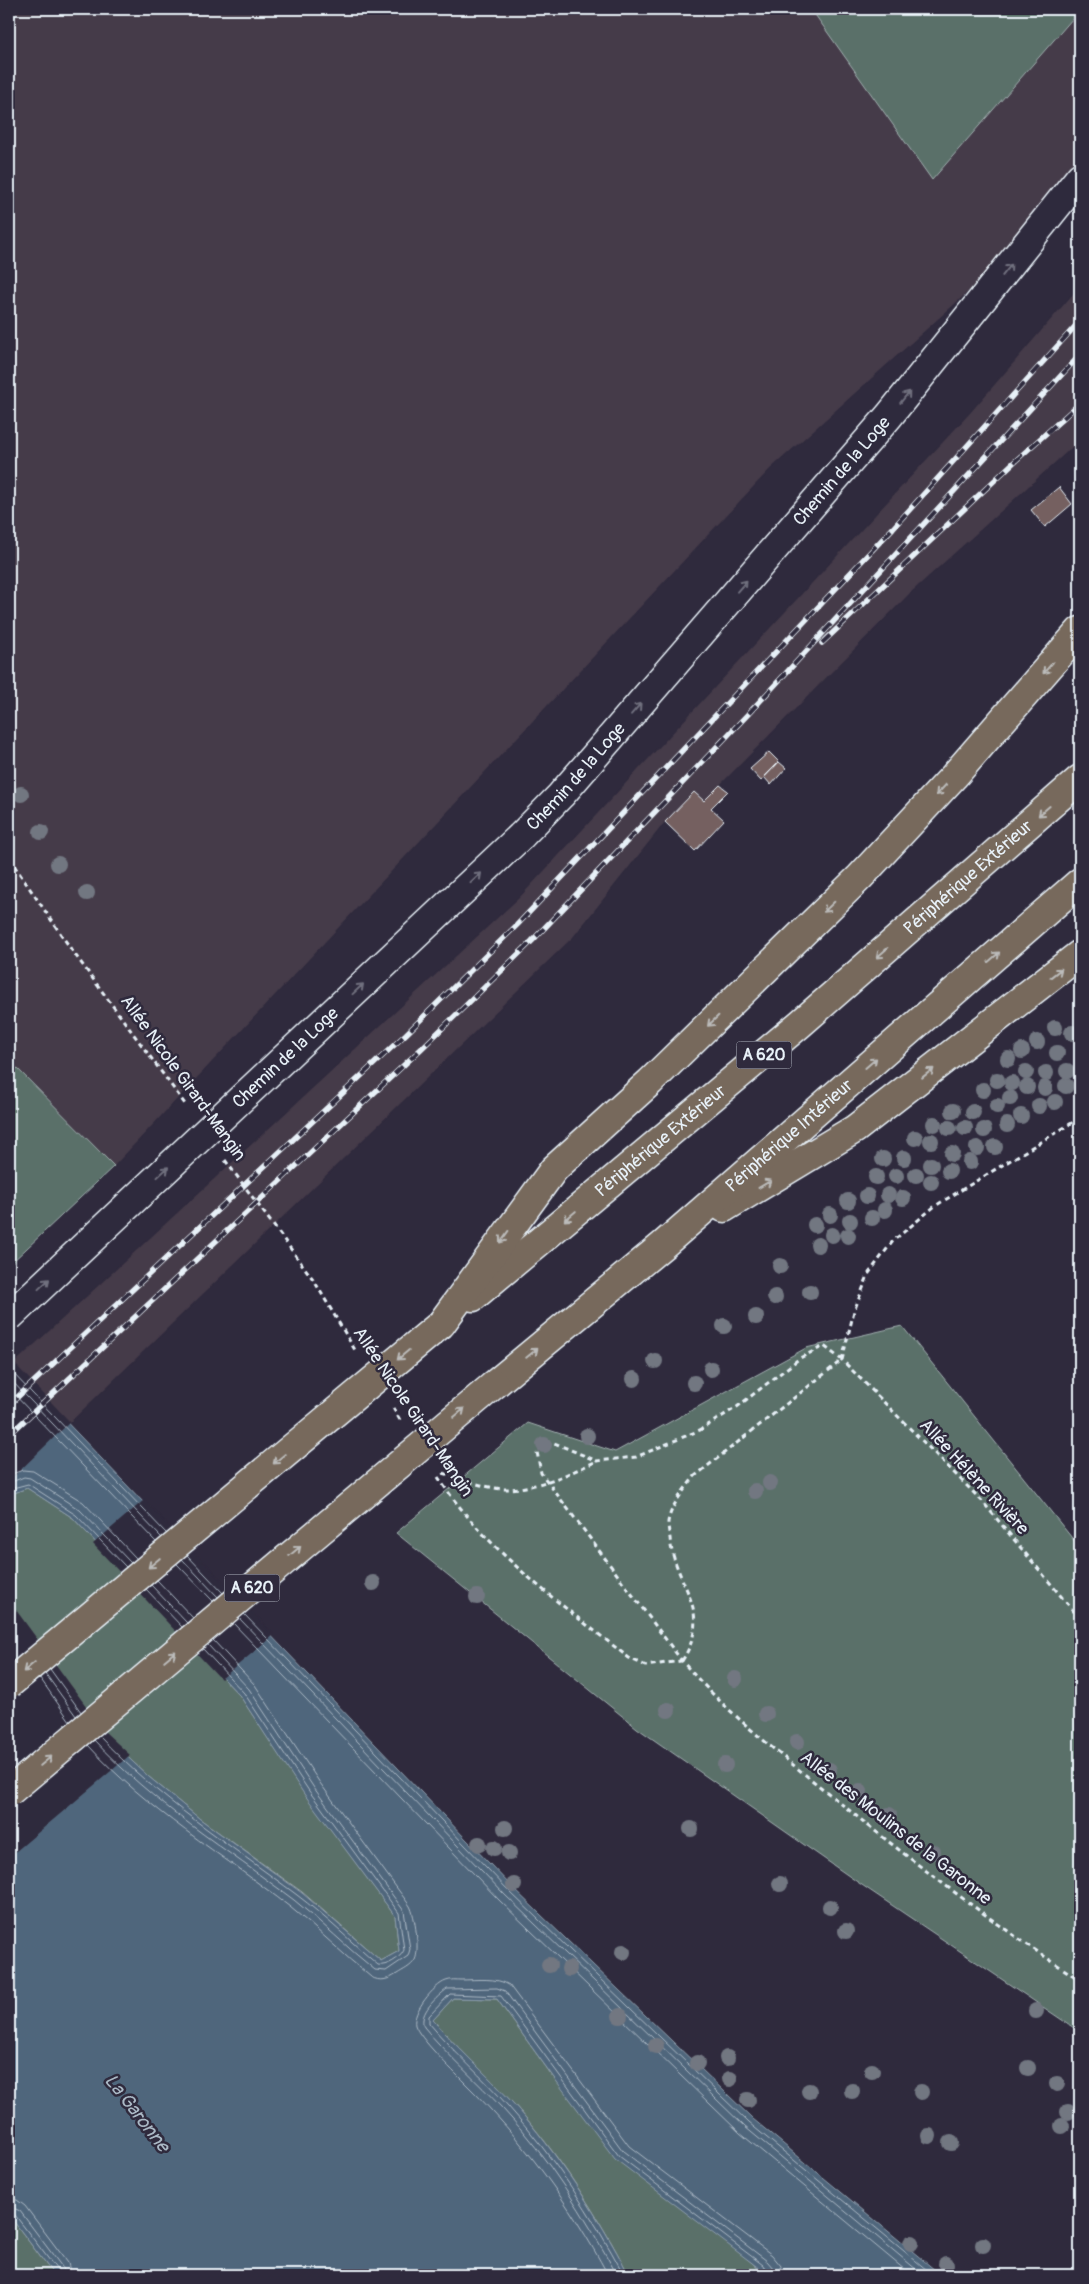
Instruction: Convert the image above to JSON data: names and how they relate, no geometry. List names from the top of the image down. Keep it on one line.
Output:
{"streets":{"highway":["Périphérique Extérieur","A 620","Périphérique Intérieur"],"street":["Chemin de la Loge"],"path":["Allée Nicole Girard-Mangin","Allée Hélène Rivière","Allée des Moulins de la Garonne"]},"crossings":[["Périphérique Extérieur","A 620"],["Allée Nicole Girard-Mangin","Allée des Moulins de la Garonne"],["Allée Hélène Rivière","Allée des Moulins de la Garonne"]],"one_way":["Chemin de la Loge"],"water":["La Garonne"]}
